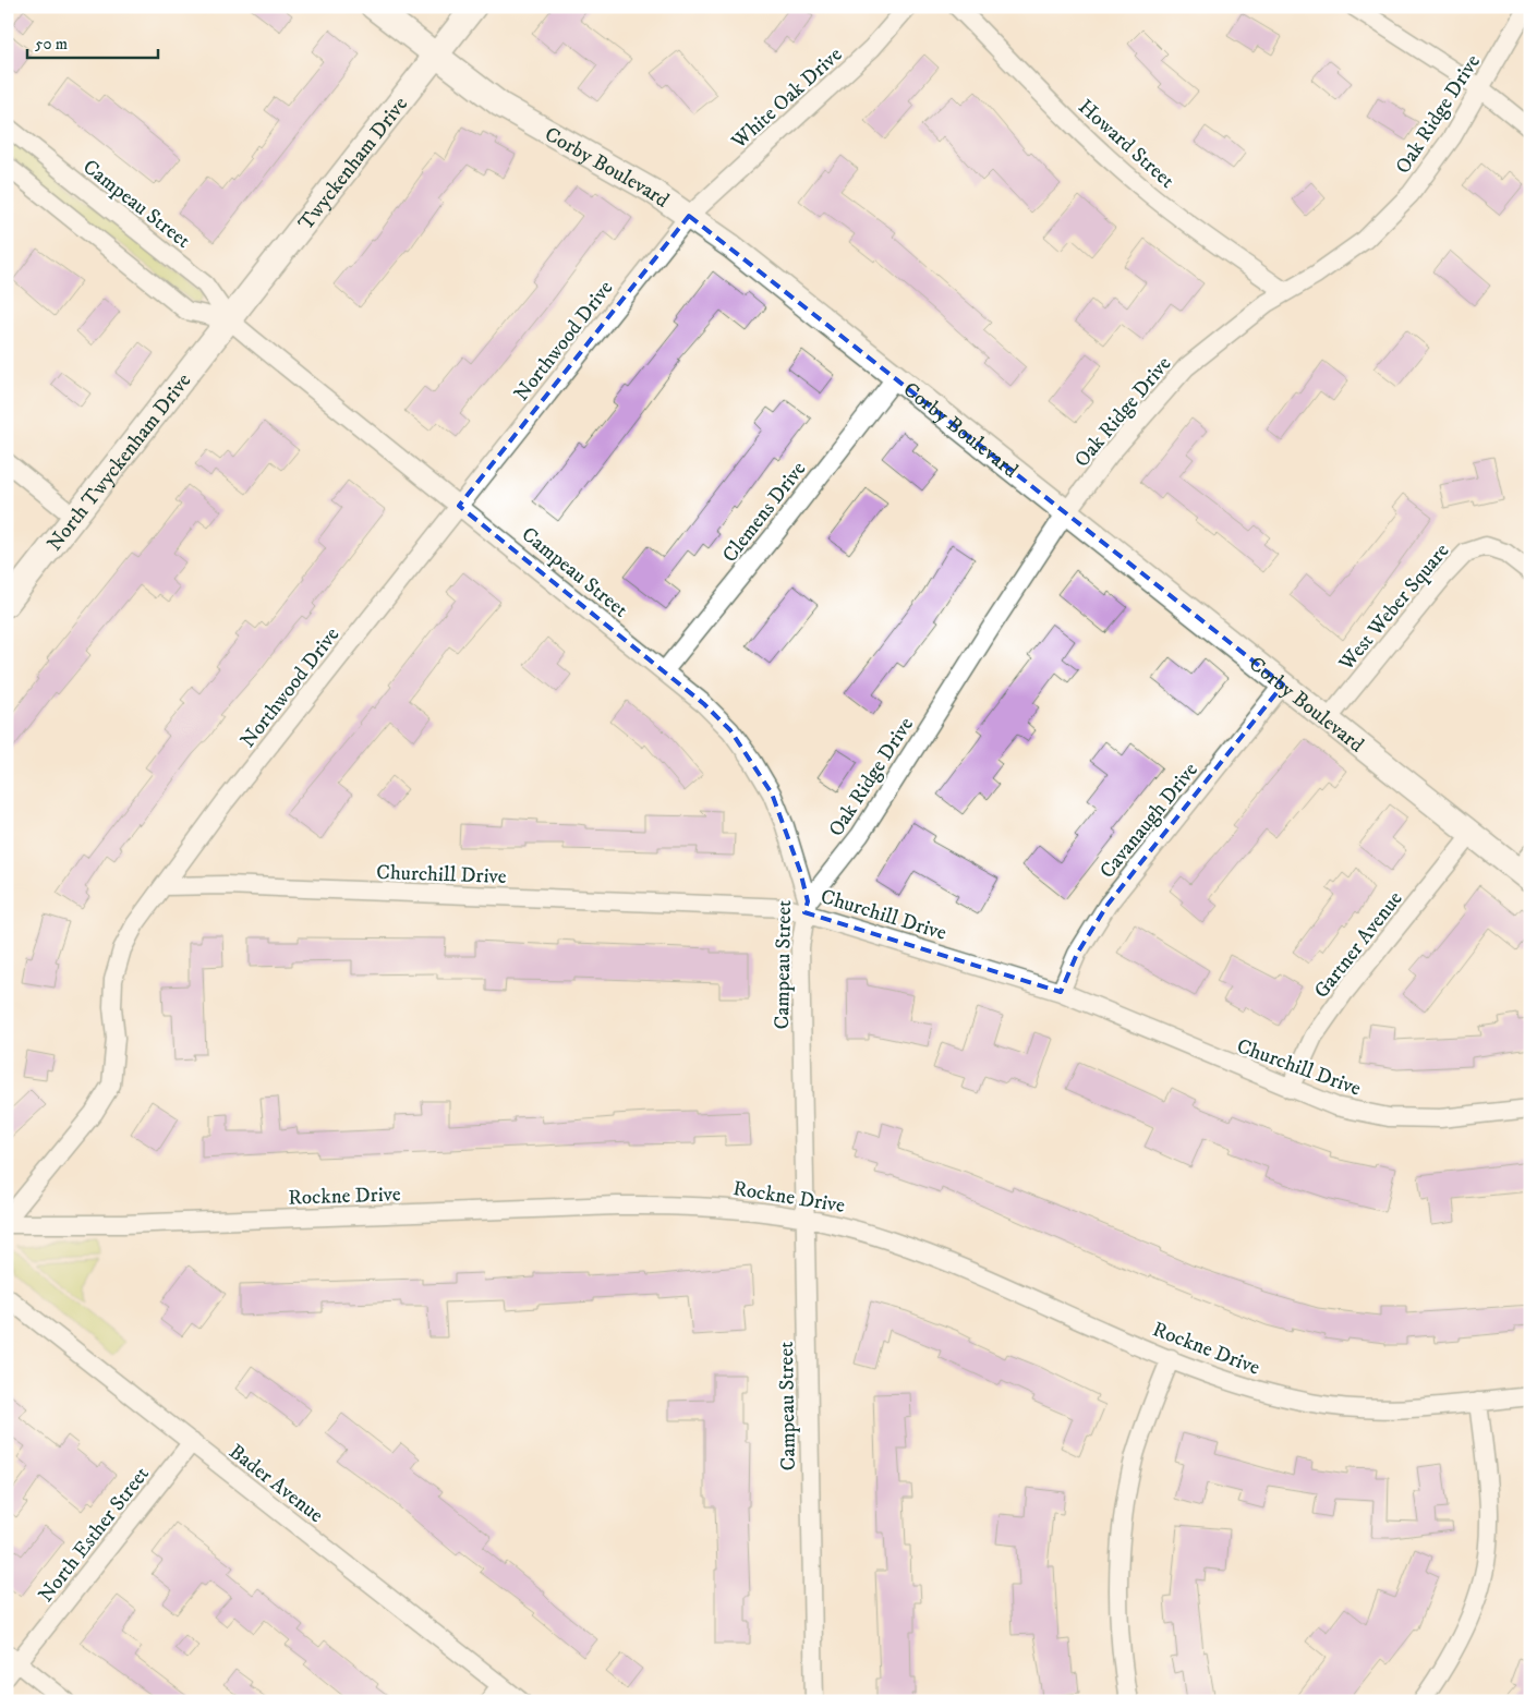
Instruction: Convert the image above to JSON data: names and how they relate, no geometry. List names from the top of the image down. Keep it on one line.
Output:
{"streets":{"street":["White Oak Drive","Oak Ridge Drive","Howard Street","Twyckenham Drive","Corby Boulevard","Campeau Street","Northwood Drive","North Twyckenham Drive","Clemens Drive","West Weber Square","Cavanaugh Drive","Churchill Drive","Gartner Avenue","Rockne Drive","Bader Avenue","North Esther Street"]},"crossings":[["White Oak Drive","Corby Boulevard"],["White Oak Drive","Northwood Drive"],["Oak Ridge Drive","Howard Street"],["Oak Ridge Drive","Corby Boulevard"],["Oak Ridge Drive","Campeau Street"],["Oak Ridge Drive","Churchill Drive"],["Twyckenham Drive","Corby Boulevard"],["Twyckenham Drive","Campeau Street"],["Twyckenham Drive","North Twyckenham Drive"],["Corby Boulevard","Northwood Drive"],["Corby Boulevard","Clemens Drive"],["Corby Boulevard","West Weber Square"],["Corby Boulevard","Cavanaugh Drive"],["Corby Boulevard","Gartner Avenue"],["Campeau Street","Northwood Drive"],["Campeau Street","North Twyckenham Drive"],["Campeau Street","Clemens Drive"],["Campeau Street","Churchill Drive"],["Campeau Street","Rockne Drive"],["Northwood Drive","Churchill Drive"],["Cavanaugh Drive","Churchill Drive"],["Churchill Drive","Gartner Avenue"],["Bader Avenue","North Esther Street"]],"scale_bar":"50 m"}
